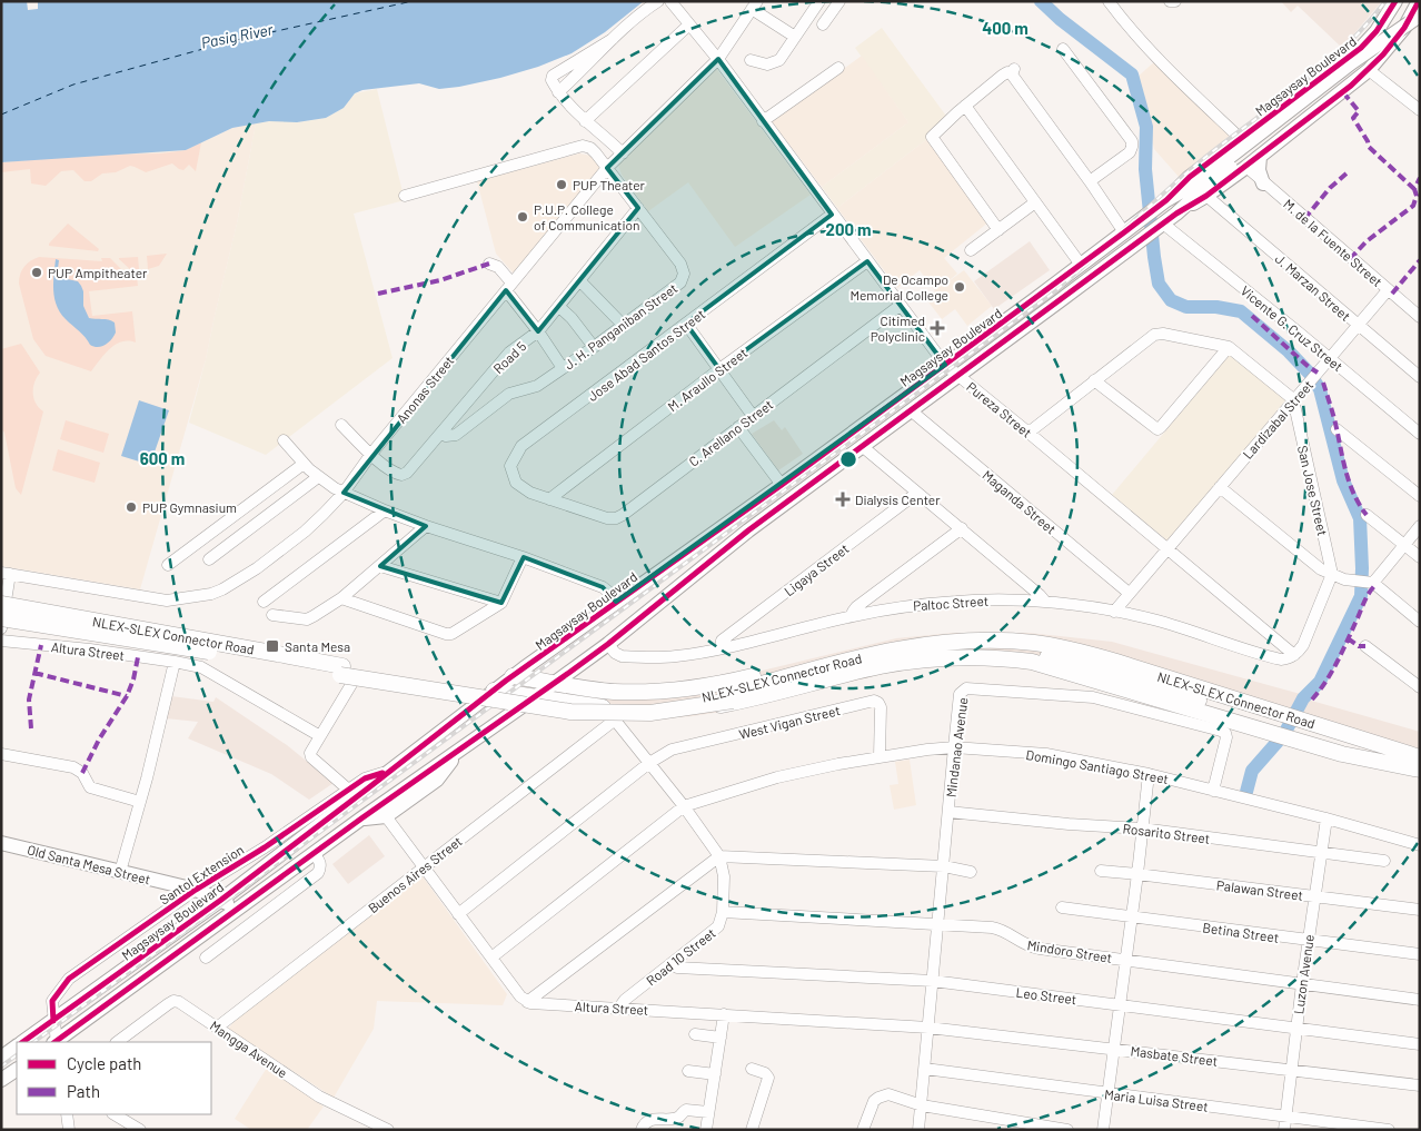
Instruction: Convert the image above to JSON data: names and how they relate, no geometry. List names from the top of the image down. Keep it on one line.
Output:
{"streets":{"highway":["NLEX-SLEX Connector Road"],"main road":["Magsaysay Boulevard","Old Santa Mesa Street"],"street":["M. de la Fuente Street","J. Marzan Street","J. H. Panganiban Street","Vicente G. Cruz Street","Jose Abad Santos Street","Road 5","M. Araullo Street","Anonas Street","Pureza Street","Lardizabal Street","C. Arellano Street","San Jose Street","Maganda Street","Ligaya Street","Paltoc Street","Altura Street","West Vigan Street","Mindanao Avenue","Domingo Santiago Street","Rosarito Street","Santol Extension","Buenos Aires Street","Palawan Street","Betina Street","Mindoro Street","Road 10 Street","Luzon Avenue","Leo Street","Mangga Avenue","Masbate Street","Maria Luisa Street"]},"crossings":[["Magsaysay Boulevard","M. de la Fuente Street"],["Magsaysay Boulevard","J. Marzan Street"],["Magsaysay Boulevard","Vicente G. Cruz Street"],["Magsaysay Boulevard","Pureza Street"],["Magsaysay Boulevard","Maganda Street"],["Magsaysay Boulevard","Paltoc Street"],["Magsaysay Boulevard","Old Santa Mesa Street"],["Magsaysay Boulevard","Santol Extension"],["M. de la Fuente Street","Lardizabal Street"],["J. Marzan Street","Lardizabal Street"],["J. H. Panganiban Street","Road 5"],["J. H. Panganiban Street","Anonas Street"],["Vicente G. Cruz Street","Lardizabal Street"],["Jose Abad Santos Street","M. Araullo Street"],["Jose Abad Santos Street","Pureza Street"],["Jose Abad Santos Street","C. Arellano Street"],["Road 5","Anonas Street"],["M. Araullo Street","Pureza Street"],["M. Araullo Street","C. Arellano Street"],["Anonas Street","Pureza Street"],["Pureza Street","Lardizabal Street"],["Pureza Street","C. Arellano Street"],["Pureza Street","Paltoc Street"],["Lardizabal Street","San Jose Street"],["Lardizabal Street","Maganda Street"],["Lardizabal Street","Paltoc Street"],["Ligaya Street","Paltoc Street"],["Altura Street","Mindanao Avenue"],["Altura Street","Road 10 Street"],["Altura Street","Masbate Street"],["West Vigan Street","Domingo Santiago Street"],["West Vigan Street","Buenos Aires Street"],["Mindanao Avenue","Domingo Santiago Street"],["Mindanao Avenue","Rosarito Street"],["Mindanao Avenue","Mindoro Street"],["Mindanao Avenue","Leo Street"],["Mindanao Avenue","Masbate Street"],["Mindanao Avenue","Maria Luisa Street"],["Domingo Santiago Street","Road 10 Street"],["Domingo Santiago Street","Luzon Avenue"],["Rosarito Street","Luzon Avenue"],["Old Santa Mesa Street","Santol Extension"],["Buenos Aires Street","Mangga Avenue"],["Palawan Street","Luzon Avenue"],["Betina Street","Luzon Avenue"],["Mindoro Street","Road 10 Street"],["Mindoro Street","Luzon Avenue"],["Road 10 Street","Leo Street"],["Luzon Avenue","Leo Street"],["Luzon Avenue","Masbate Street"],["Luzon Avenue","Maria Luisa Street"]],"water":["Pasig River"],"places":{"other":["PUP Theater","P.U.P. College of Communication","PUP Ampitheater","De Ocampo Memorial College","PUP Gymnasium"],"health":["Citimed Polyclinic","Dialysis Center"],"transit":["Santa Mesa"]},"legend":["Cycle path","Path"],"rings":["400 m","200 m","600 m"]}
